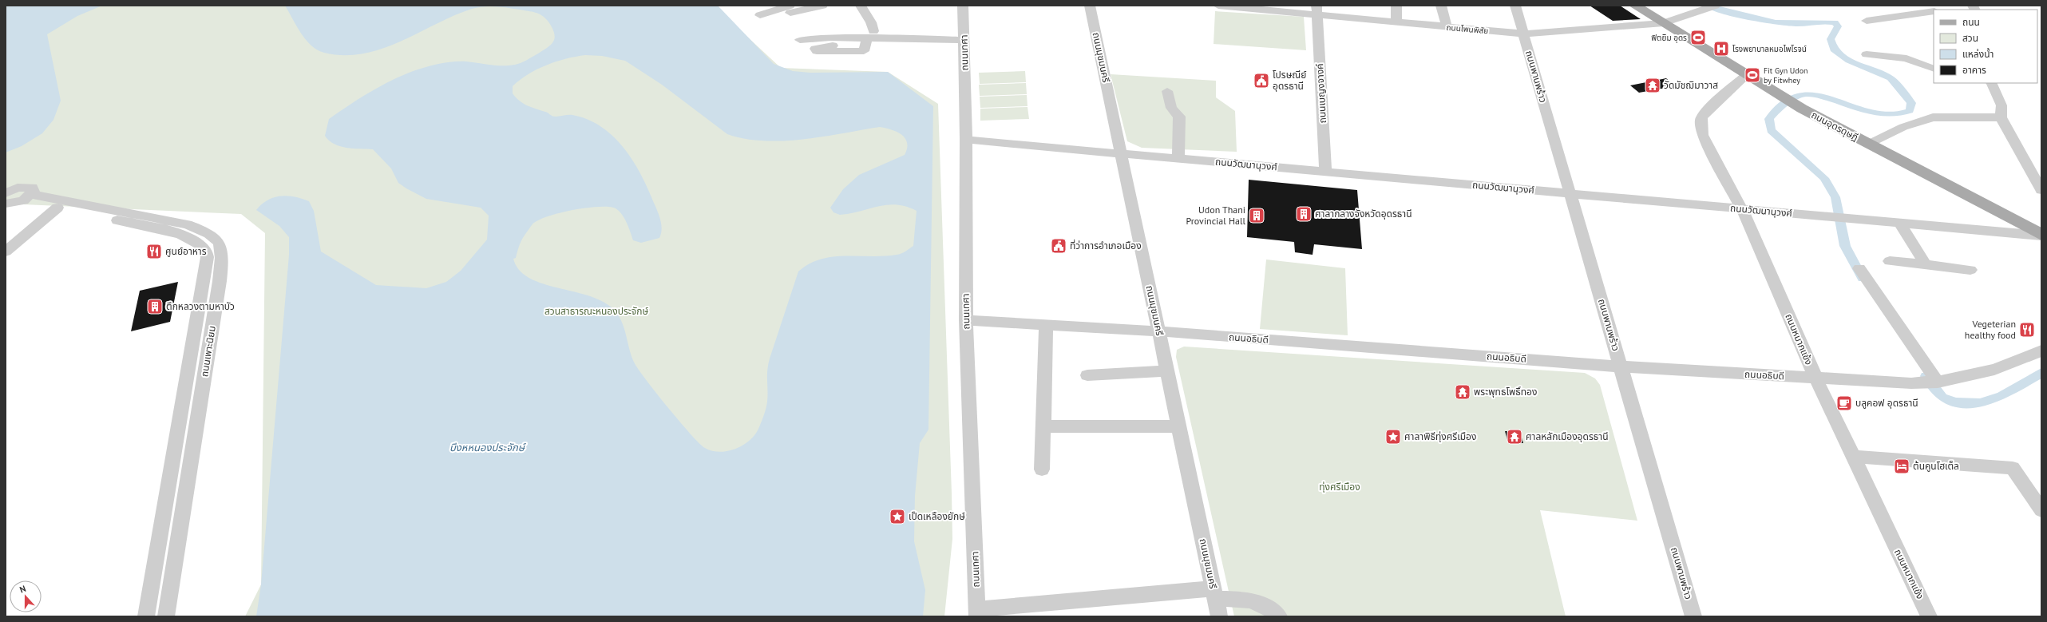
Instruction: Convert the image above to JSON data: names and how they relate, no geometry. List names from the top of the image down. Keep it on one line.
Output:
{"streets":{"main road":["ถนนอุดรดุษฎี"],"street":["ถนนโพนพิสัย","ถนนเทศา","ถนนมุขมนครี","ถนนพานพร้าว","ถนนเบญงจางค์","ถนนวัฒนานุวงศ์","ถนนอธิบดี","ถนนหมากแข้ง","ถนนเพาะนิยม"]},"crossings":[["ถนนโพนพิสัย","ถนนพานพร้าว"],["ถนนโพนพิสัย","ถนนเบญงจางค์"],["ถนนโพนพิสัย","ถนนอุดรดุษฎี"],["ถนนเทศา","ถนนวัฒนานุวงศ์"],["ถนนเทศา","ถนนอธิบดี"],["ถนนมุขมนครี","ถนนวัฒนานุวงศ์"],["ถนนมุขมนครี","ถนนอธิบดี"],["ถนนพานพร้าว","ถนนวัฒนานุวงศ์"],["ถนนพานพร้าว","ถนนอธิบดี"],["ถนนเบญงจางค์","ถนนวัฒนานุวงศ์"],["ถนนอุดรดุษฎี","ถนนวัฒนานุวงศ์"],["ถนนอุดรดุษฎี","ถนนหมากแข้ง"],["ถนนวัฒนานุวงศ์","ถนนหมากแข้ง"],["ถนนอธิบดี","ถนนหมากแข้ง"]],"water":["บึงหหนองประจักษ์"],"parks":["สวนสาธารณะหนองประจักษ์","ทุ่งศรีเมือง"],"places":{"sports":["ฟิตยิม อุดร","Fit Gyn Udon by Fitwhey"],"hospital":["โรงพยาบาลหมอไพโรจน์"],"public building":["โปรษณีย์ อุดรธานี","ที่ว่าการอำเภอเมือง"],"temple":["วัดมัชฌิมาวาส","พระพุทธโพธิ์ทอง","ศาลหลักเมืองอุดรธานี"],"building":["ศาลากลางจังหวัดอุดรธานี","Udon Thani Provincial Hall","ตึกหลวงตามหาบัว"],"restaurant":["ศูนย์อาหาร","Vegeterian healthy food"],"cafe":["บลูคอฟ อุดรธานี"],"place":["ศาลาพิธีทุ่งศรีเมือง","เป็ดเหลืองยักษ์"],"hotel":["ต้นคูนโฮเต็ล"]},"legend":["ถนน","สวน","แหล่งน้ำ","อาคาร"],"north":"top"}
